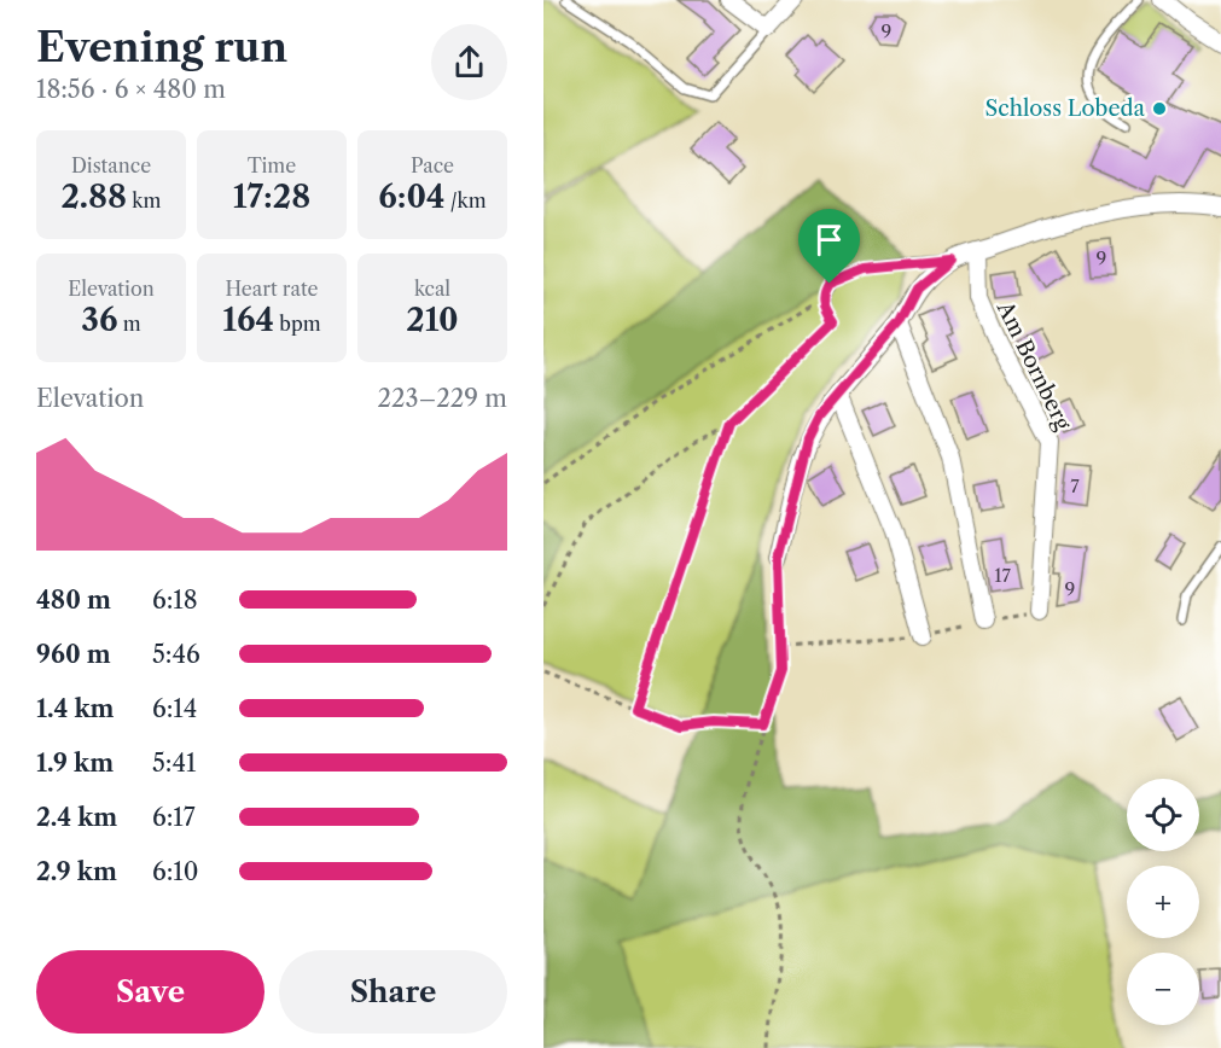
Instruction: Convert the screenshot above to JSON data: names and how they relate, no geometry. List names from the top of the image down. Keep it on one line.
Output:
{"streets":{"street":["Am Bornberg"]},"places":["Schloss Lobeda"],"house_numbers":["9","9","7","17","9"],"page":{"heading":["Evening run","18:56 · 6 × 480 m"],"stats":[["Distance","2.88 km"],["Time","17:28"],["Pace","6:04 /km"],["Elevation","36 m"],["Heart rate","164 bpm"],["kcal","210"]],"chart":["Elevation","223–229 m"],"list":[{"name":"480 m","note":"6:18"},{"name":"960 m","note":"5:46"},{"name":"1.4 km","note":"6:14"},{"name":"1.9 km","note":"5:41"},{"name":"2.4 km","note":"6:17"},{"name":"2.9 km","note":"6:10"}],"map_buttons":["+","−"],"buttons":["Save","Share"]}}
